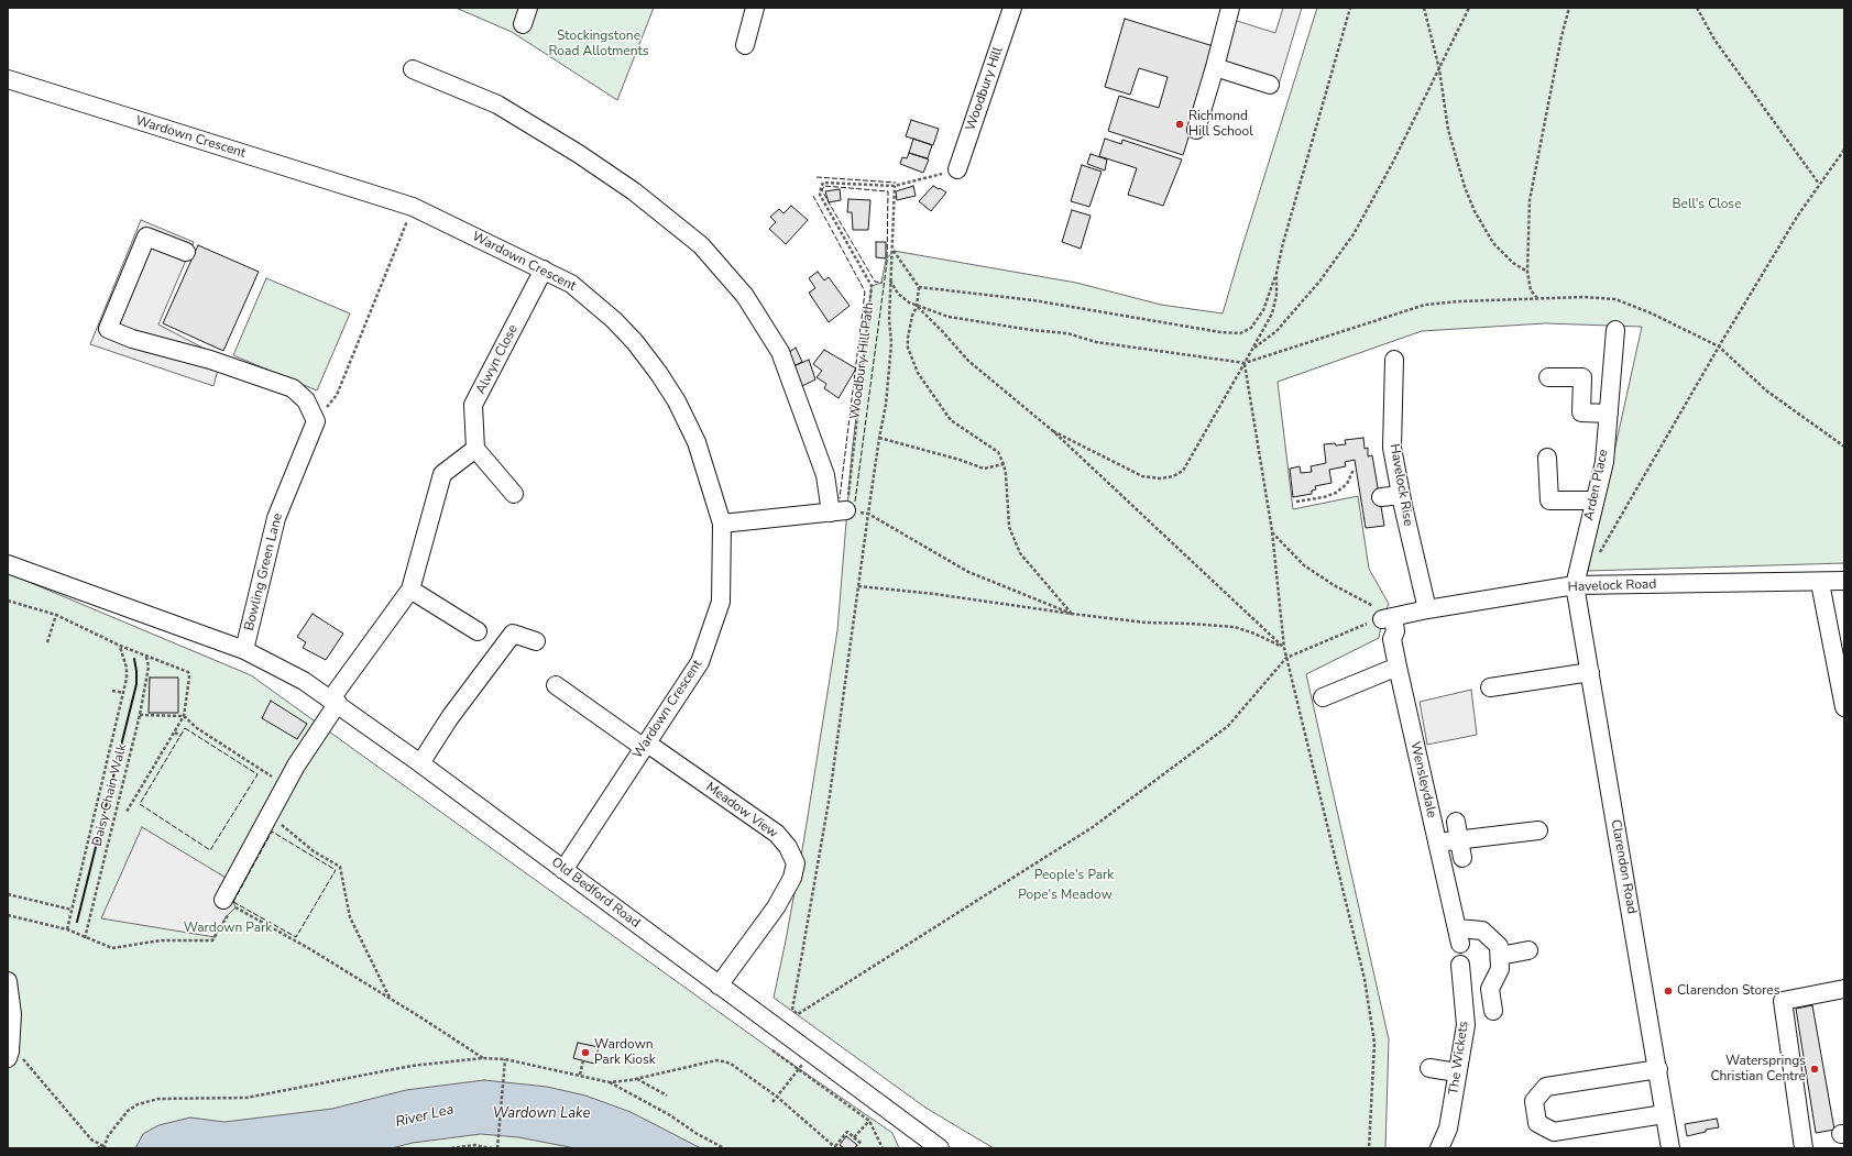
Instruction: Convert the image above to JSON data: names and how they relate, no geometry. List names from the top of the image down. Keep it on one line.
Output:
{"streets":{"street":["Woodbury Hill","Wardown Crescent","Alwyn Close","Havelock Rise","Arden Place","Bowling Green Lane","Havelock Road","Wensleydale","Meadow View","Clarendon Road","Old Bedford Road","The Wickets"],"path":["Woodbury Hill Path","Daisy Chain Walk"]},"crossings":[["Woodbury Hill","Woodbury Hill Path"],["Wardown Crescent","Alwyn Close"],["Wardown Crescent","Meadow View"],["Wardown Crescent","Old Bedford Road"],["Havelock Rise","Havelock Road"],["Arden Place","Havelock Road"],["Arden Place","Clarendon Road"],["Bowling Green Lane","Old Bedford Road"],["Havelock Road","Wensleydale"],["Havelock Road","Clarendon Road"],["Meadow View","Old Bedford Road"]],"water":["Wardown Lake","River Lea"],"parks":["Stockingstone Road Allotments","Bell's Close","People's Park","Pope's Meadow","Wardown Park"],"places":["Richmond Hill School","Clarendon Stores","Wardown Park Kiosk","Watersprings Christian Centre"]}
